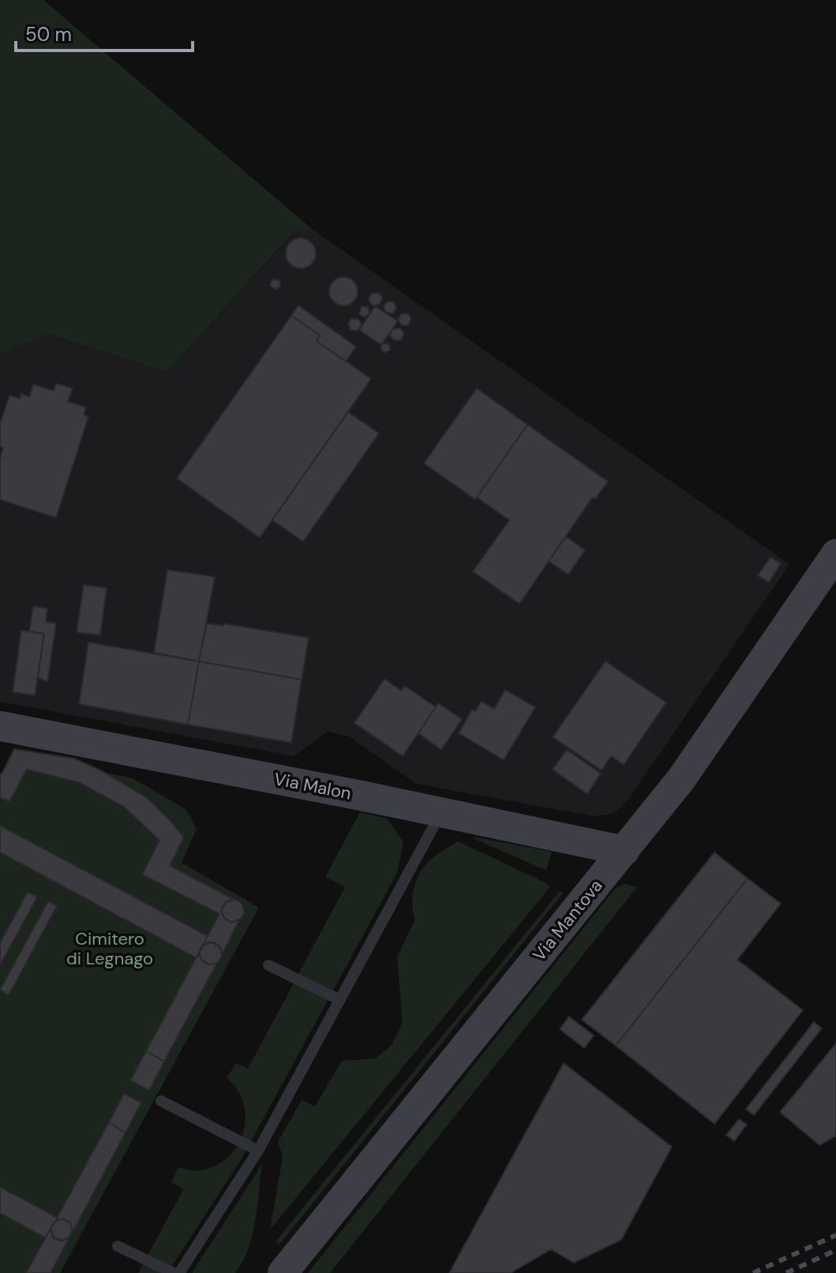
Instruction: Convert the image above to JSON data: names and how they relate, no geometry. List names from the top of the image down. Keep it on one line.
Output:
{"streets":{"street":["Via Malon","Via Mantova"]},"crossings":[["Via Malon","Via Mantova"]],"parks":["Cimitero di Legnago"],"scale_bar":"50 m"}
